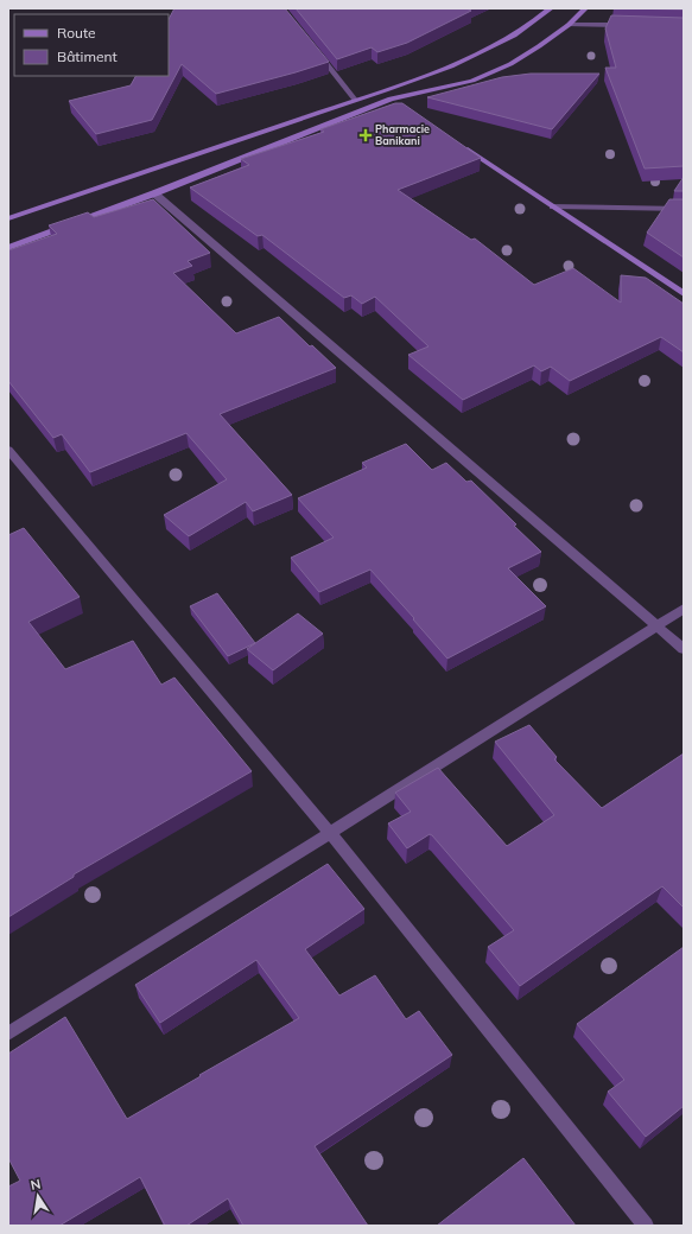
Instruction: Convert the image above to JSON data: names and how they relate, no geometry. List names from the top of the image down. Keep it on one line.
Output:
{"places":{"health":["Pharmacie Banikani"]},"legend":["Route","Bâtiment"],"north":"top"}
